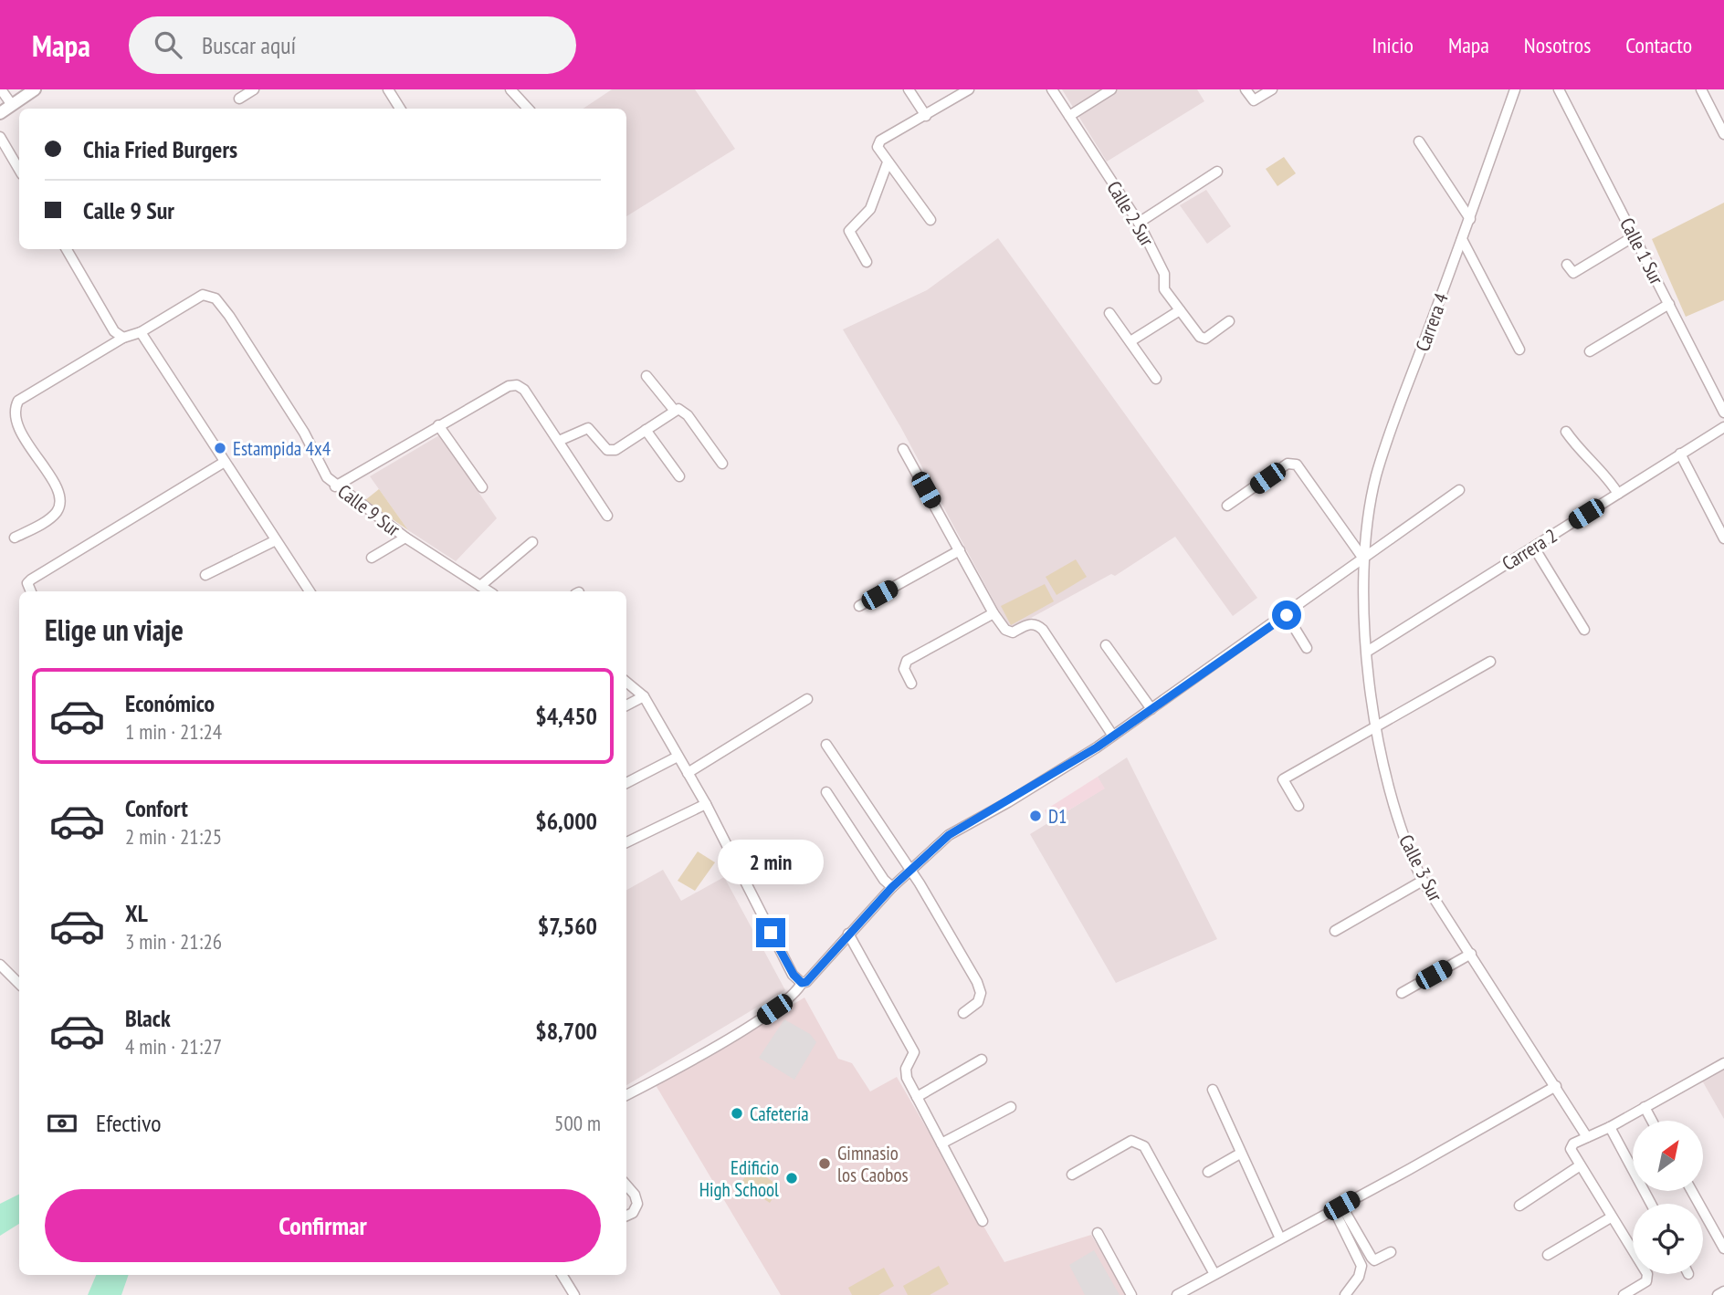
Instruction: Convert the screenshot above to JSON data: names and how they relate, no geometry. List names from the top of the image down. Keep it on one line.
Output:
{"streets":{"street":["Calle 2 Sur","Calle 1 Sur","Carrera 4","Calle 9 Sur","Carrera 2","Calle 3 Sur"]},"crossings":[["Carrera 4","Calle 3 Sur"],["Carrera 2","Calle 3 Sur"]],"places":["Estampida 4x4","D1","Cafetería","Gimnasio los Caobos","Edificio High School"],"north":"top right","page":{"header":"Mapa","search":"Buscar aquí","nav":["Inicio","Mapa","Nosotros","Contacto"],"banner":["Chia Fried Burgers","Calle 9 Sur"],"heading":"Elige un viaje","list":[{"name":"Económico","note":"1 min · 21:24","value":"$4,450"},{"name":"Confort","note":"2 min · 21:25","value":"$6,000"},{"name":"XL","note":"3 min · 21:26","value":"$7,560"},{"name":"Black","note":"4 min · 21:27","value":"$8,700"}],"bubble":"2 min","pay":["Efectivo","500 m"],"buttons":"Confirmar"}}
